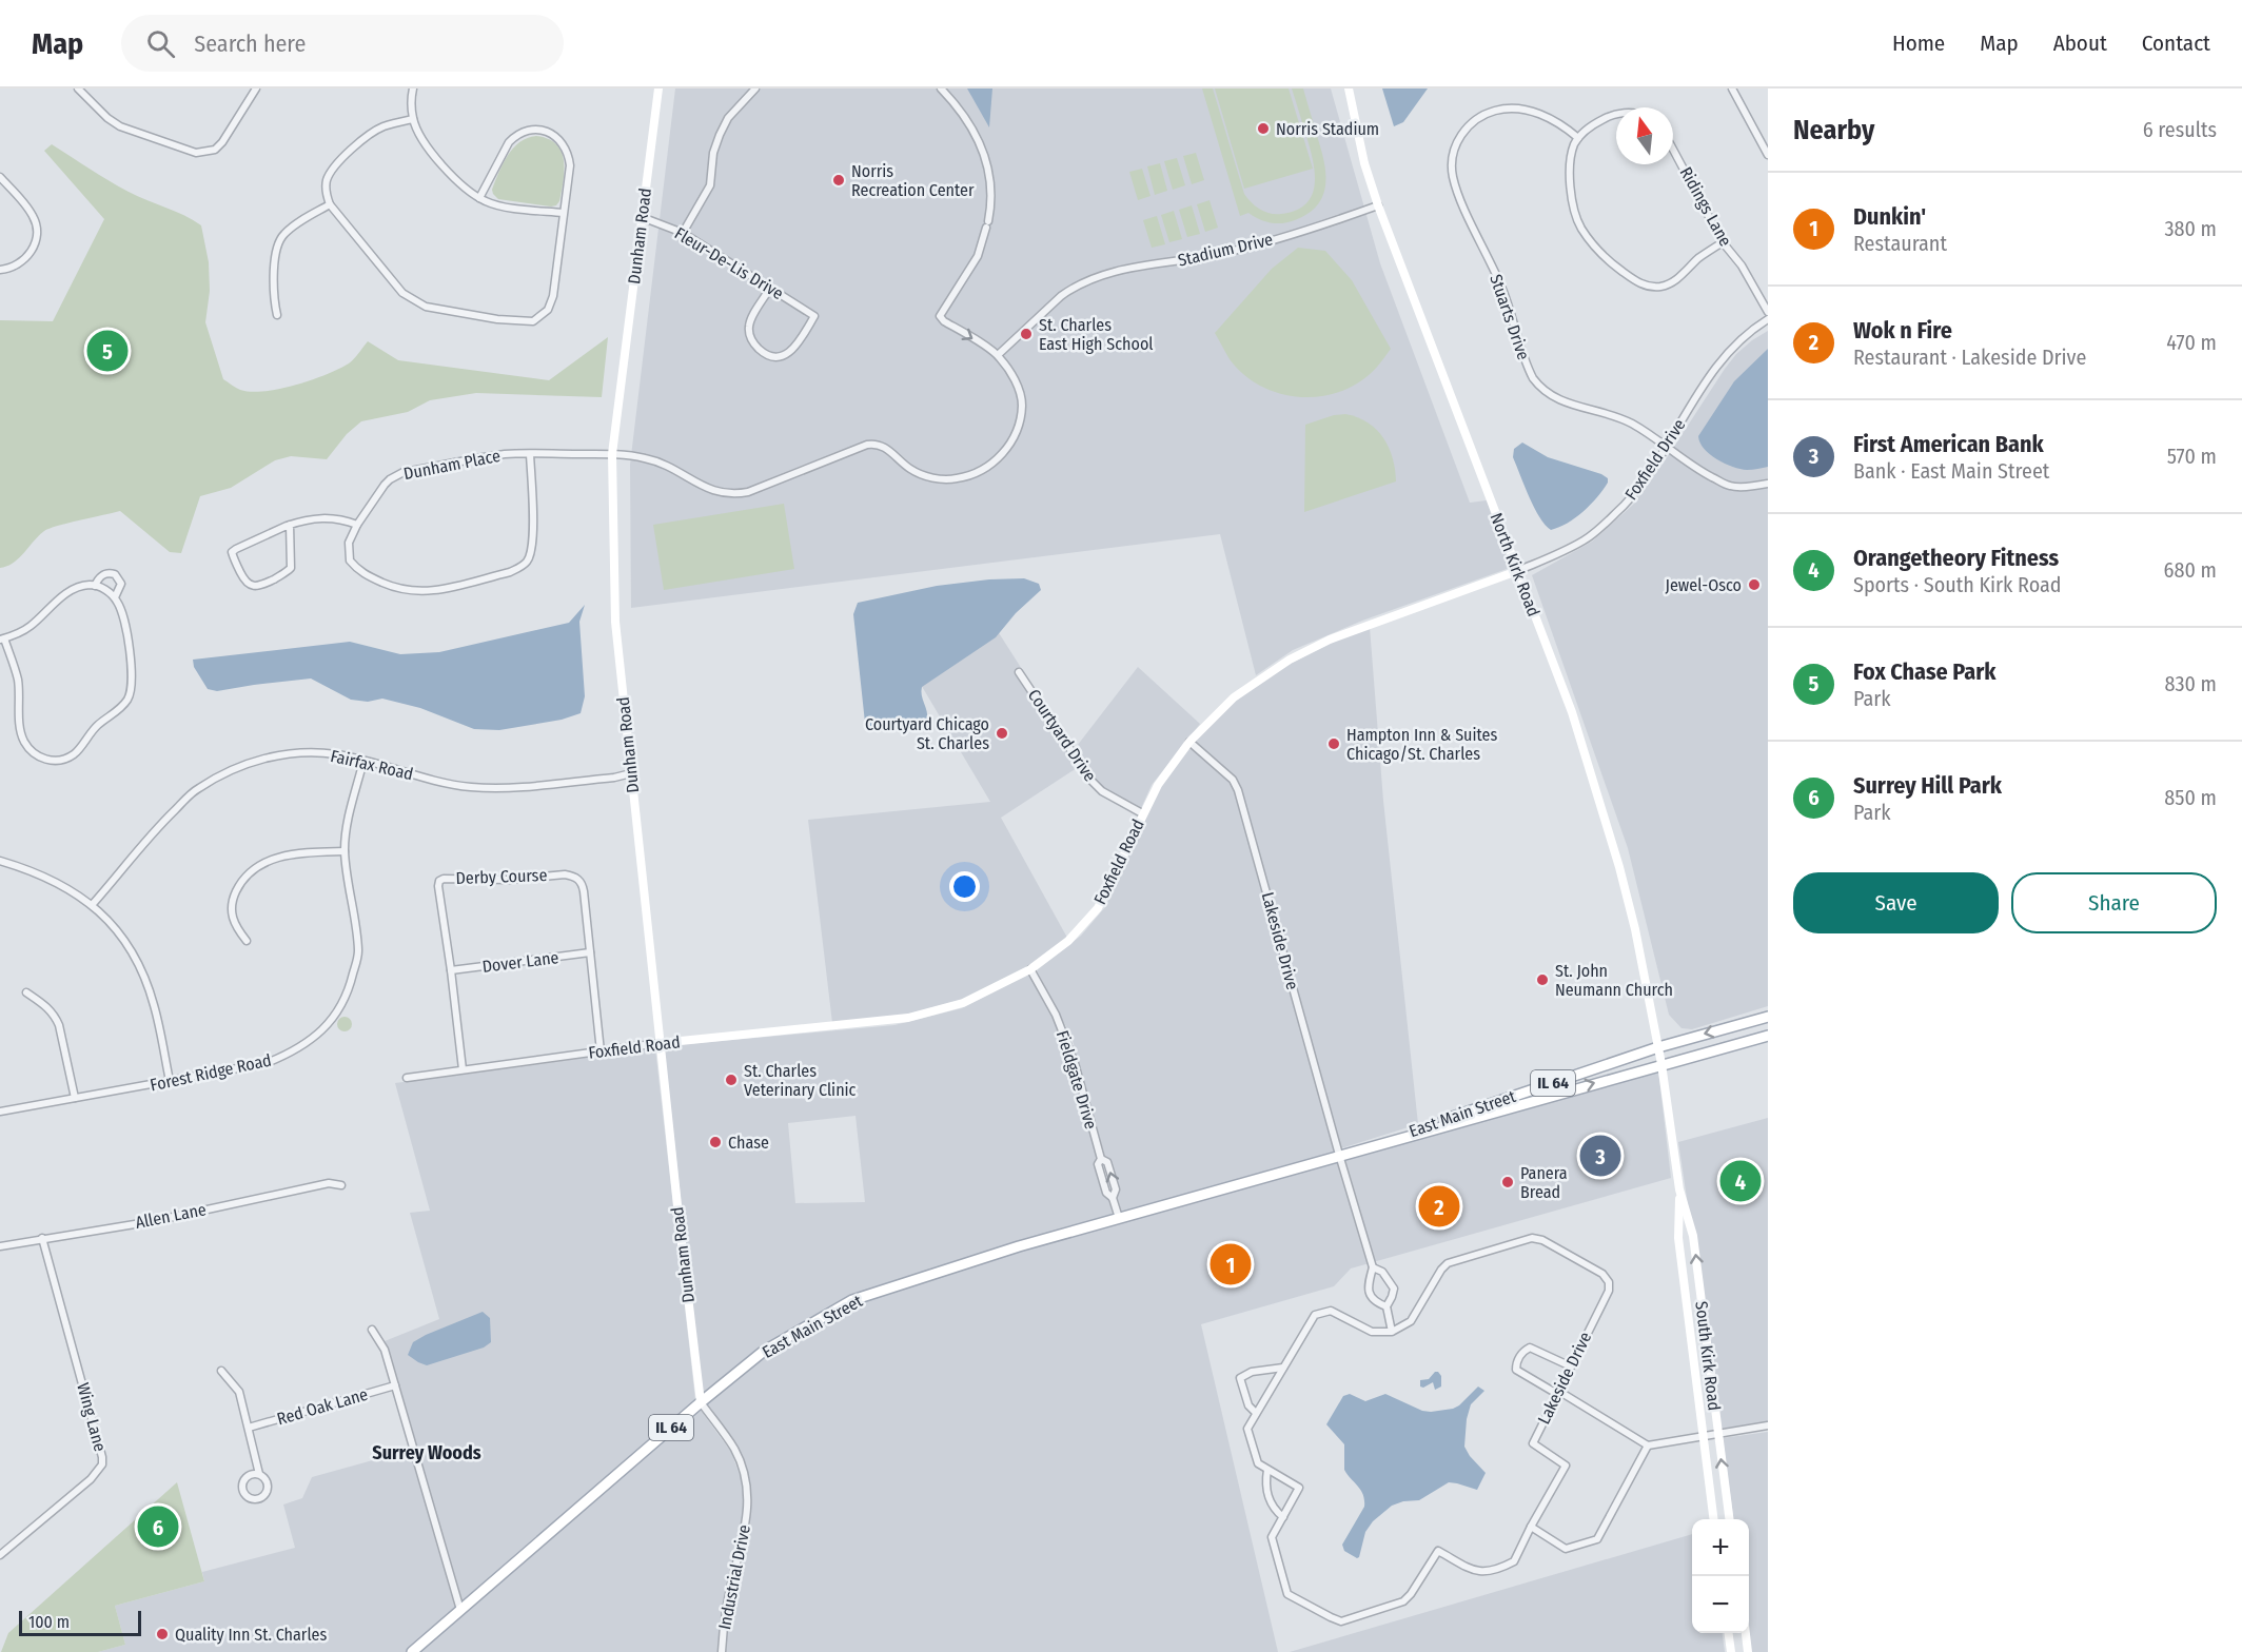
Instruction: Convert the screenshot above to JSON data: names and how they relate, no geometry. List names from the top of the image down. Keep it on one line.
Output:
{"streets":{"main road":["IL 64","East Main Street"],"street":["Ridings Lane","Dunham Road","Stadium Drive","Fleur-De-Lis Drive","Stuarts Drive","Foxfield Drive","Dunham Place","North Kirk Road","Courtyard Drive","Fairfax Road","Foxfield Road","Derby Course","Lakeside Drive","Dover Lane","Forest Ridge Road","Fieldgate Drive","Allen Lane","South Kirk Road","Red Oak Lane","Wing Lane","Industrial Drive"]},"crossings":[["Dunham Road","Fleur-De-Lis Drive"],["Dunham Road","Dunham Place"],["Dunham Road","Fairfax Road"],["Dunham Road","Foxfield Road"],["Dunham Road","East Main Street"],["Dunham Road","Industrial Drive"],["Stadium Drive","Dunham Place"],["Stadium Drive","North Kirk Road"],["Stuarts Drive","Foxfield Drive"],["Foxfield Drive","North Kirk Road"],["Foxfield Drive","Foxfield Road"],["North Kirk Road","Foxfield Road"],["North Kirk Road","East Main Street"],["North Kirk Road","South Kirk Road"],["Courtyard Drive","Foxfield Road"],["Fairfax Road","Forest Ridge Road"],["Foxfield Road","Derby Course"],["Foxfield Road","Lakeside Drive"],["Foxfield Road","Fieldgate Drive"],["Derby Course","Dover Lane"],["Lakeside Drive","East Main Street"],["Fieldgate Drive","East Main Street"],["East Main Street","South Kirk Road"],["East Main Street","Industrial Drive"],["Allen Lane","Wing Lane"]],"districts":["Surrey Woods"],"places":["Norris Stadium","Norris Recreation Center","St. Charles East High School","Jewel-Osco","Courtyard Chicago St. Charles","Hampton Inn & Suites Chicago/St. Charles","St. John Neumann Church","St. Charles Veterinary Clinic","Chase","Panera Bread","Quality Inn St. Charles"],"scale_bar":"100 m","north":"top","page":{"header":"Map","search":"Search here","nav":["Home","Map","About","Contact"],"heading":["Nearby","6 results"],"list":[{"mark":"1","name":"Dunkin'","note":"Restaurant","value":"380 m"},{"mark":"2","name":"Wok n Fire","note":"Restaurant · Lakeside Drive","value":"470 m"},{"mark":"3","name":"First American Bank","note":"Bank · East Main Street","value":"570 m"},{"mark":"4","name":"Orangetheory Fitness","note":"Sports · South Kirk Road","value":"680 m"},{"mark":"5","name":"Fox Chase Park","note":"Park","value":"830 m"},{"mark":"6","name":"Surrey Hill Park","note":"Park","value":"850 m"}],"pins":["5","3","4","2","1","6"],"buttons":["Save","Share"],"map_buttons":["+","−"],"scale":"100 m"}}
